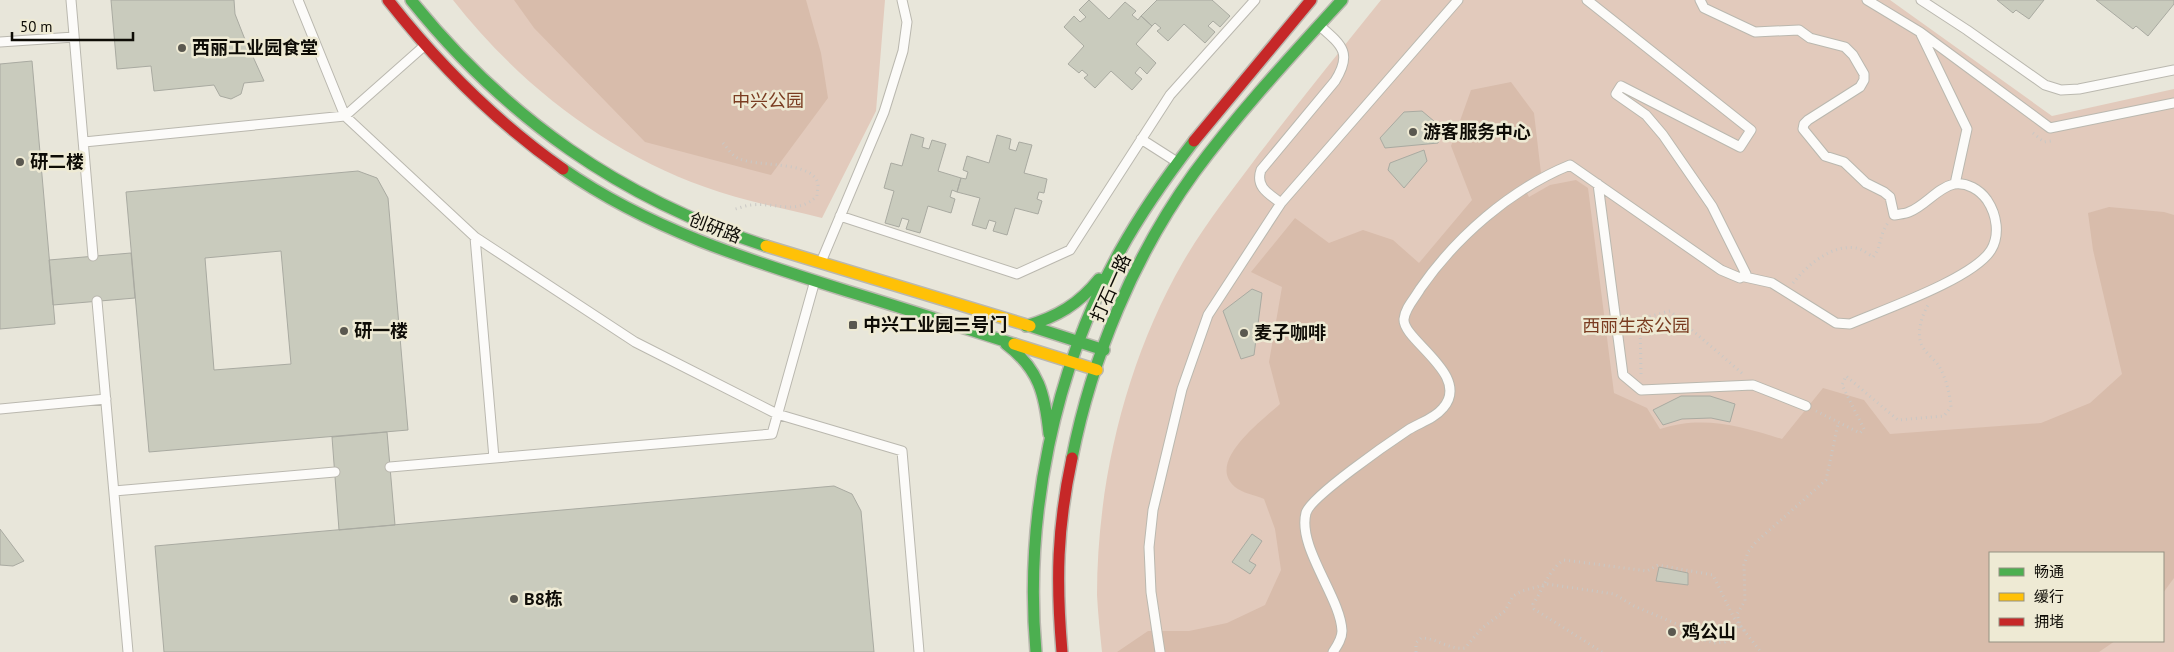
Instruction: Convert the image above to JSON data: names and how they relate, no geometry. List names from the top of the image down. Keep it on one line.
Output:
{"streets":{"main road":["创研路","打石一路"]},"crossings":[["创研路","打石一路"]],"parks":["中兴公园","西丽生态公园"],"places":{"other":["西丽工业园食堂","游客服务中心","研二楼","研一楼","麦子咖啡","B8栋","鸡公山"],"transit":["中兴工业园三号门"]},"legend":["畅通","缓行","拥堵"],"scale_bar":"50 m"}
